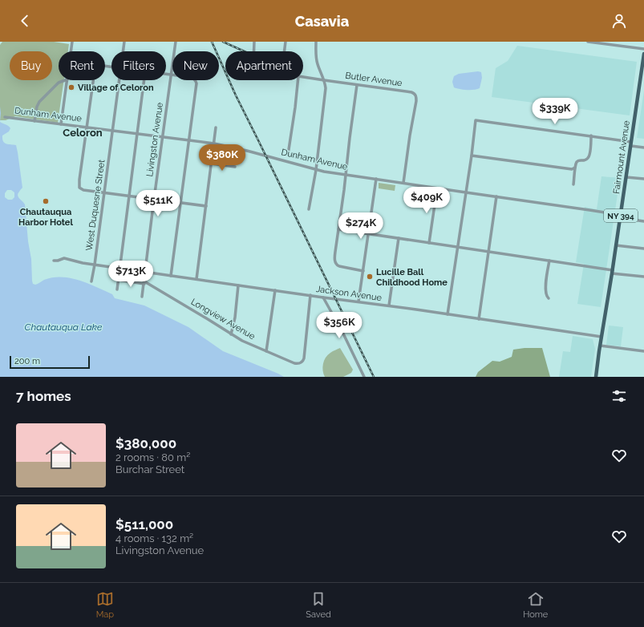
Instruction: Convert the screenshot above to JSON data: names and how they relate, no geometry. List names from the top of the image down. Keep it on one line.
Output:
{"streets":{"main road":["Fairmount Avenue","NY 394"],"street":["Butler Avenue","Dunham Avenue","Livingston Avenue","West Duquesne Street","Jackson Avenue","Longview Avenue"]},"crossings":[["Butler Avenue","Dunham Avenue"],["Dunham Avenue","Livingston Avenue"],["Dunham Avenue","Fairmount Avenue"],["Dunham Avenue","West Duquesne Street"],["Livingston Avenue","Jackson Avenue"],["Livingston Avenue","Longview Avenue"],["Fairmount Avenue","Jackson Avenue"],["West Duquesne Street","Jackson Avenue"],["Jackson Avenue","Longview Avenue"]],"districts":["Celoron"],"water":["Chautauqua Lake"],"places":["Village of Celoron","Chautauqua Harbor Hotel","Lucille Ball Childhood Home"],"scale_bar":"200 m","page":{"header":"Casavia","chip":["Buy","Rent","Filters","New","Apartment"],"price":["$339K","$380K","$409K","$511K","$274K","$713K","$356K"],"scale":"200 m","heading":"7 homes","list":[{"name":"$380,000","note":"2 rooms · 80 m² · Burchar Street"},{"name":"$511,000","note":"4 rooms · 132 m² · Livingston Avenue"}],"tabs":["Map","Saved","Home"]}}
